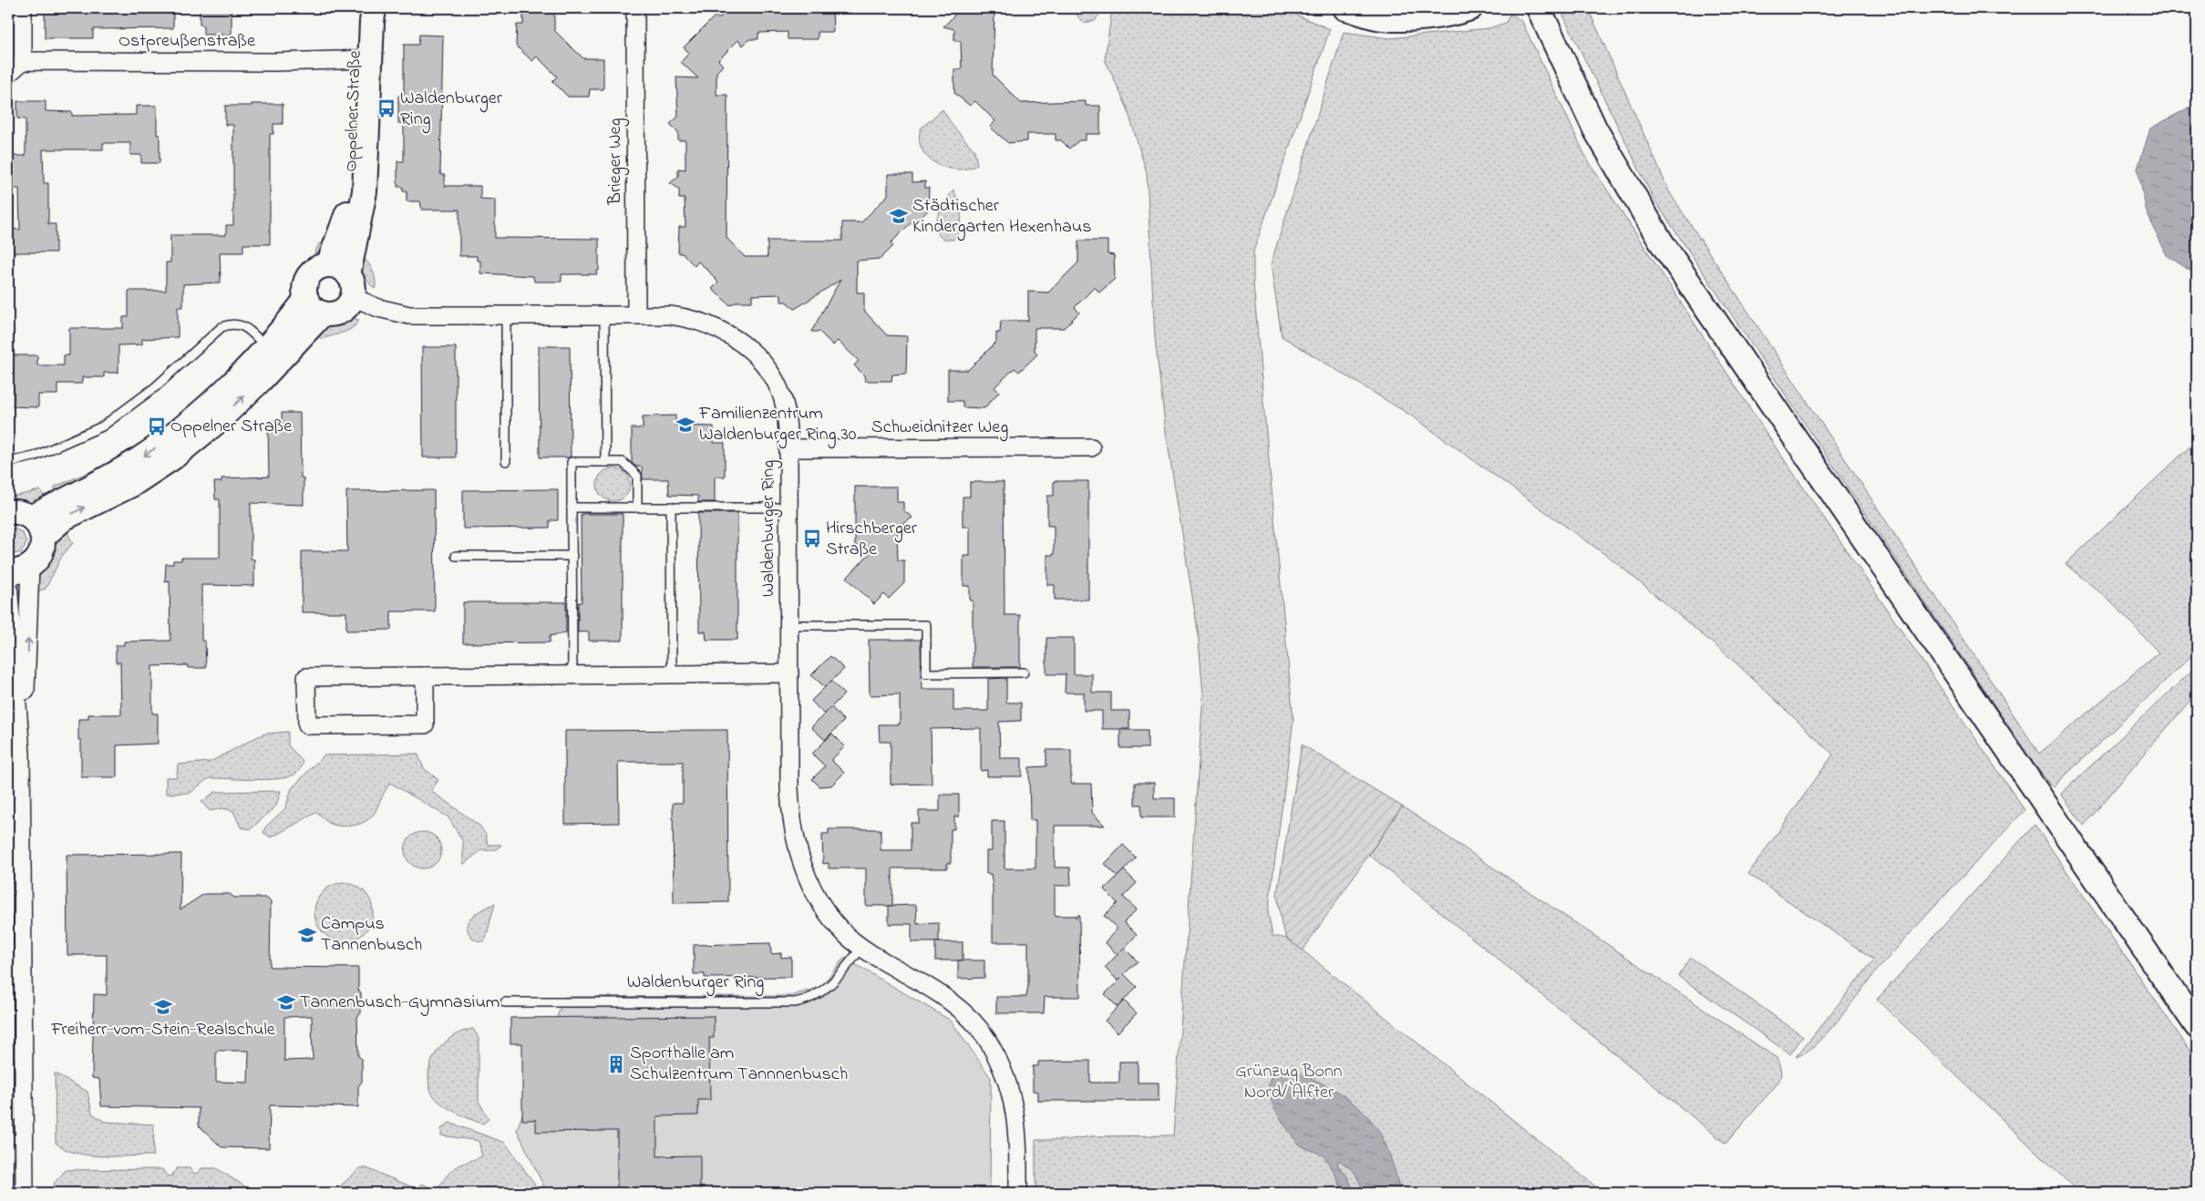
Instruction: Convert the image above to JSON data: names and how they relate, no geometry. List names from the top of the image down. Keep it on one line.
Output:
{"streets":{"street":["Ostpreußenstraße","Oppelner Straße","Brieger Weg","Schweidnitzer Weg","Waldenburger Ring"]},"crossings":[["Ostpreußenstraße","Oppelner Straße"],["Oppelner Straße","Waldenburger Ring"],["Brieger Weg","Waldenburger Ring"],["Schweidnitzer Weg","Waldenburger Ring"]],"parks":["Grünzug Bonn Nord/ Alfter"],"places":{"bus stop":["Waldenburger Ring","Oppelner Straße","Hirschberger Straße"],"school or university":["Städtischer Kindergarten Hexenhaus","Familienzentrum Waldenburger Ring 30","Campus Tannenbusch","Tannenbusch-Gymnasium","Freiherr-vom-Stein-Realschule"],"building":["Sporthalle am Schulzentrum Tannnenbusch"]}}
